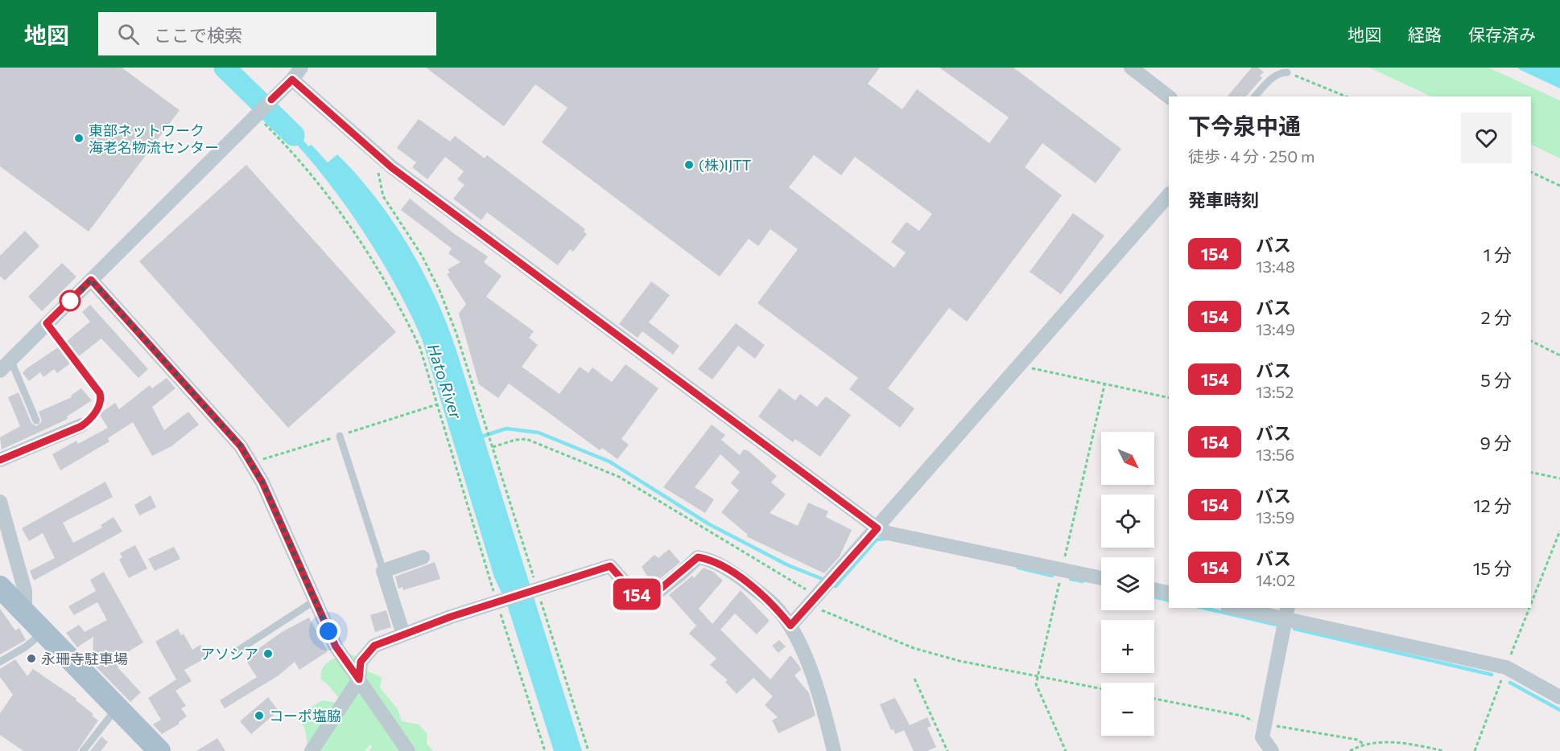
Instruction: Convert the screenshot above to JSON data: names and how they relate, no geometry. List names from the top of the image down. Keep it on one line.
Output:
{"water":["Hato River"],"places":["東部ネットワーク 海老名物流センター","(株)IJTT","アソシア","永珊寺駐車場","コーポ塩脇"],"lines":["bus line 154"],"north":"bottom right","page":{"header":"地図","search":"ここで検索","nav":["地図","経路","保存済み"],"on_map":"154","heading":[["下今泉中通","徒歩 · 4 分 · 250 m"],"発車時刻"],"list":[{"mark":"154","name":"バス","note":"13:48","value":"1 分"},{"mark":"154","name":"バス","note":"13:49","value":"2 分"},{"mark":"154","name":"バス","note":"13:52","value":"5 分"},{"mark":"154","name":"バス","note":"13:56","value":"9 分"},{"mark":"154","name":"バス","note":"13:59","value":"12 分"},{"mark":"154","name":"バス","note":"14:02","value":"15 分"}],"map_buttons":["+","−"]}}
